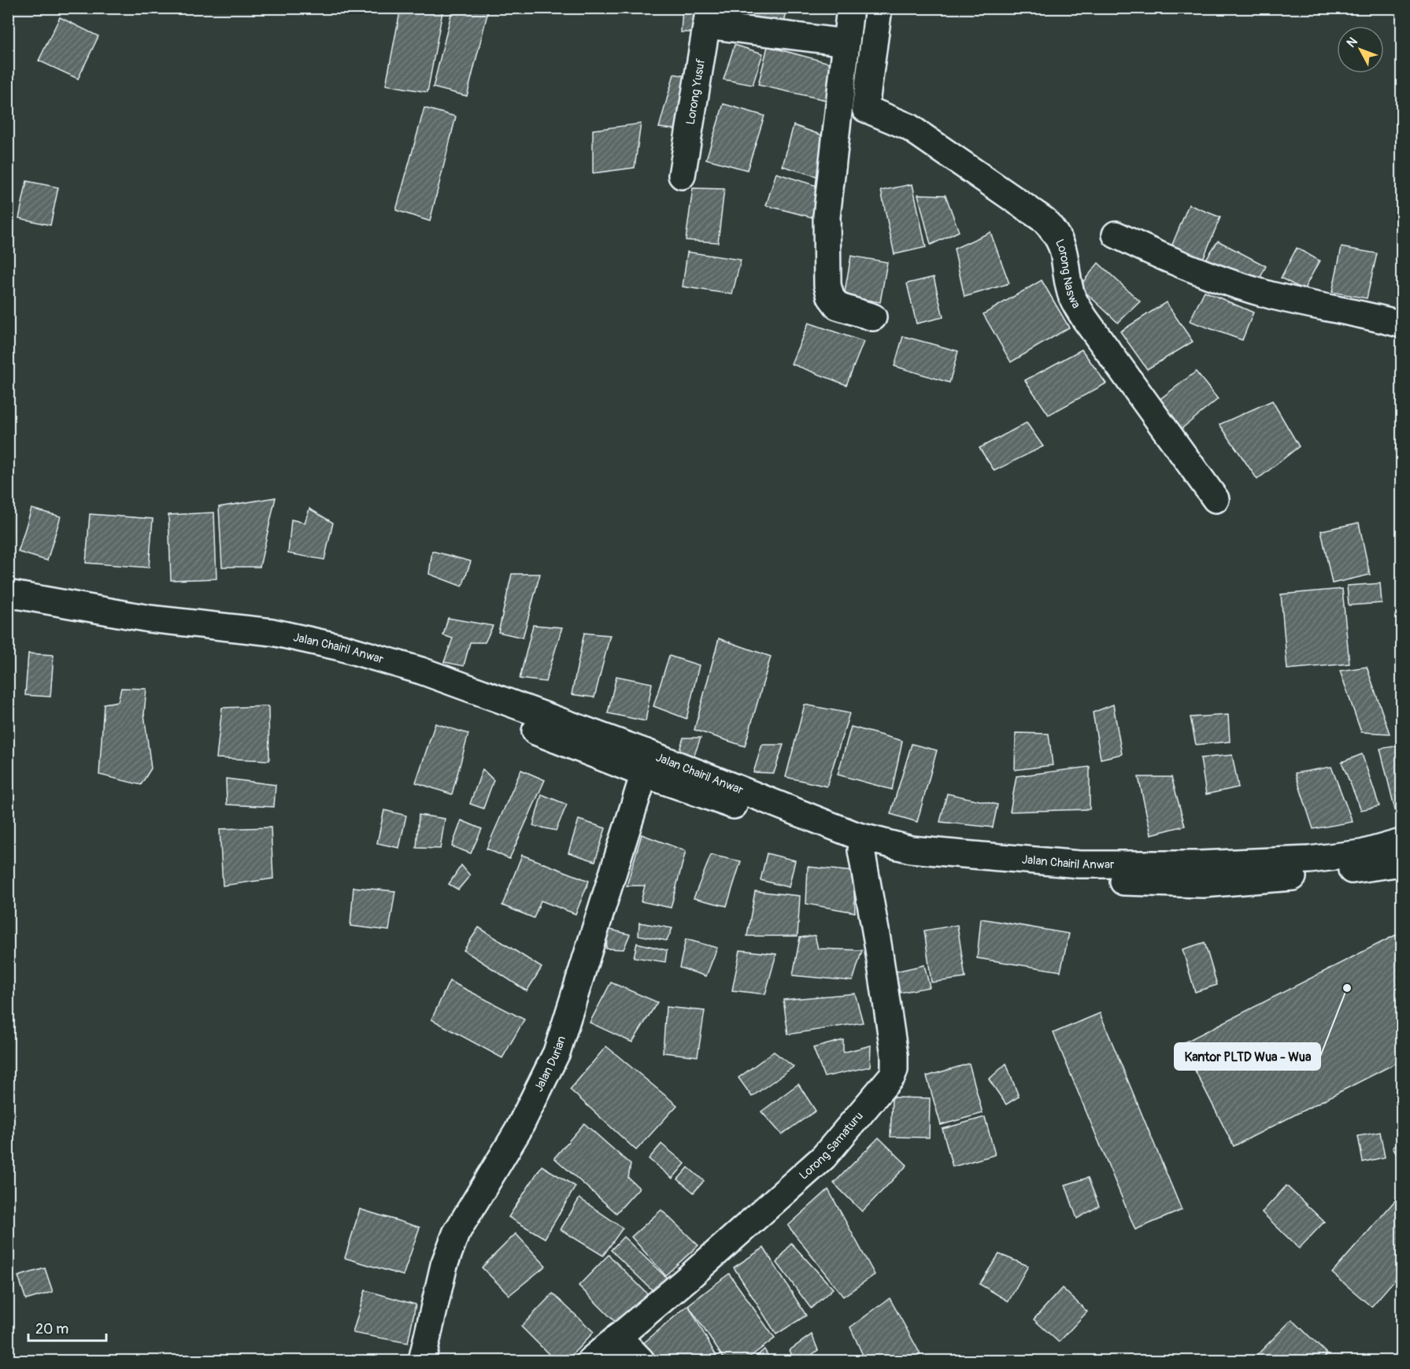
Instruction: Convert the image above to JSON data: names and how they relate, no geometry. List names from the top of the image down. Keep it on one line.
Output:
{"streets":{"street":["Lorong Yusuf","Lorong Naswa","Jalan Chairil Anwar","Jalan Durian","Lorong Samaturu"]},"crossings":[["Jalan Chairil Anwar","Jalan Durian"],["Jalan Chairil Anwar","Lorong Samaturu"]],"places":["Kantor PLTD Wua - Wua"],"scale_bar":"20 m","north":"top left"}
